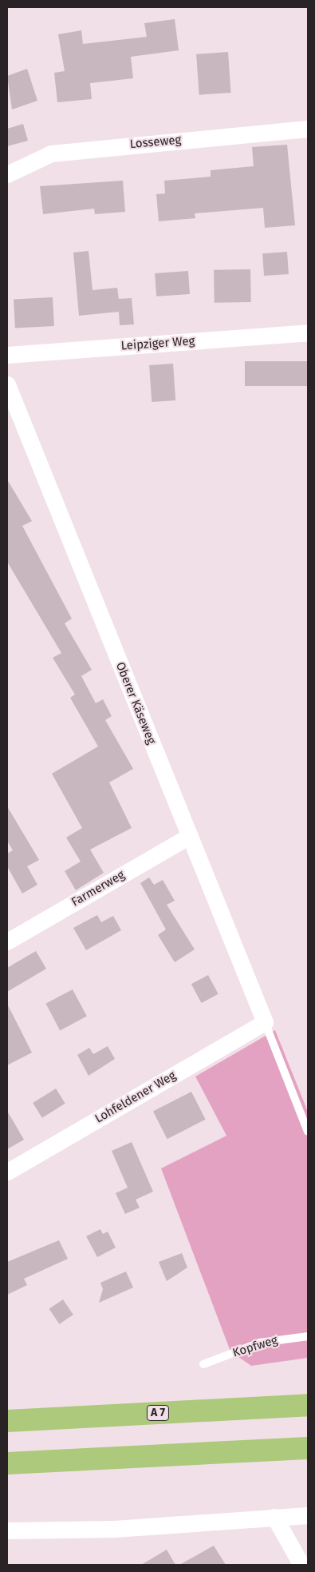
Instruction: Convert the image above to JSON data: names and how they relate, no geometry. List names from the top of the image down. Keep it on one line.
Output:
{"streets":{"highway":["A 7"],"street":["Losseweg","Leipziger Weg","Oberer Käseweg","Farmerweg","Lohfeldener Weg"],"lane":["Kopfweg"]},"crossings":[["Oberer Käseweg","Farmerweg"],["Oberer Käseweg","Lohfeldener Weg"]]}
